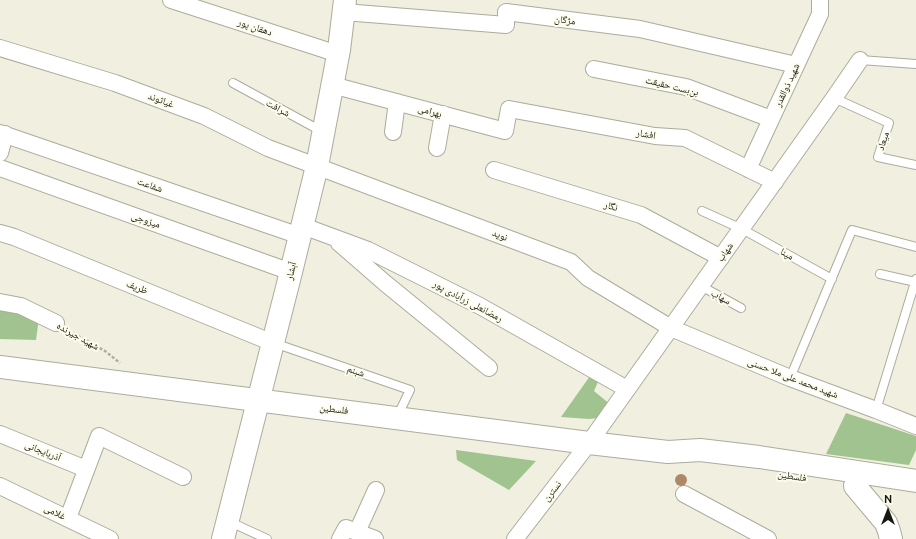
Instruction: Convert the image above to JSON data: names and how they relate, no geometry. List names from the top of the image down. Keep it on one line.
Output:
{"streets":{"main road":["آبشار","فلسطین"],"street":["مژگان","دهقان پور","شهید ذوالقدر","بن‌بست حقیقت","غیاثوند","بهرامی","افشار","شفاعت","نگار","میزوجی","نوید","شهاب","ظریف","رمضانعلی زرآبادی پور","شهید جیرنده","شهید محمد علی ملا حسنی","آذربایجانی","نسترن","غلامی"],"lane":["شرافت","میعاد","مینا","سهاب","شبنم"]},"crossings":[["مژگان","شهید ذوالقدر"],["مژگان","آبشار"],["دهقان پور","آبشار"],["شهید ذوالقدر","بن‌بست حقیقت"],["شهید ذوالقدر","افشار"],["غیاثوند","نوید"],["غیاثوند","آبشار"],["شرافت","آبشار"],["بهرامی","افشار"],["بهرامی","آبشار"],["افشار","شهاب"],["میعاد","شهاب"],["شفاعت","آبشار"],["شفاعت","رمضانعلی زرآبادی پور"],["نگار","شهاب"],["میزوجی","آبشار"],["نوید","شهاب"],["نوید","آبشار"],["نوید","شهید محمد علی ملا حسنی"],["شهاب","مینا"],["شهاب","سهاب"],["شهاب","رمضانعلی زرآبادی پور"],["شهاب","شهید محمد علی ملا حسنی"],["شهاب","فلسطین"],["شهاب","نسترن"],["آبشار","ظریف"],["آبشار","رمضانعلی زرآبادی پور"],["آبشار","شبنم"],["آبشار","فلسطین"],["ظریف","شبنم"],["شبنم","فلسطین"],["فلسطین","نسترن"]],"north":"top"}
